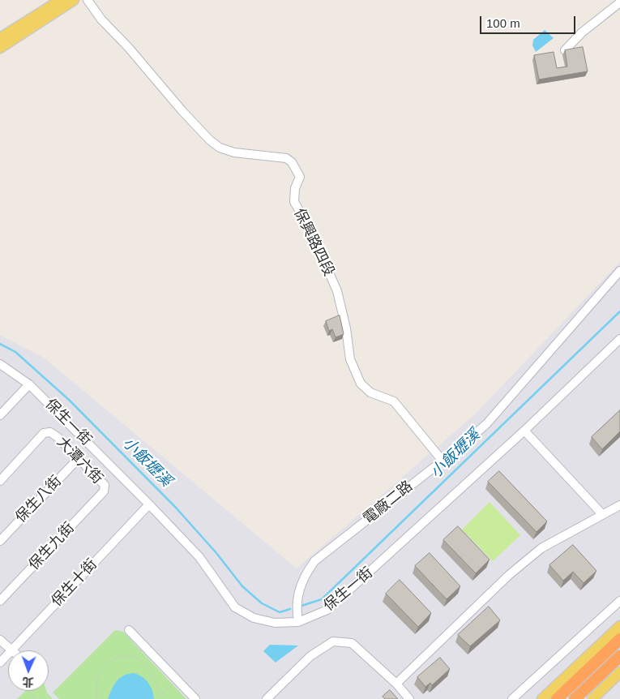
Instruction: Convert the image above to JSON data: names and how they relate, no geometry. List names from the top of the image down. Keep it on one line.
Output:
{"streets":{"street":["保興路四段","保生一街","大潭六街","保生八街","電廠二路","保生九街","保生十街"]},"crossings":[["保興路四段","電廠二路"],["保生一街","電廠二路"],["保生一街","保生十街"],["大潭六街","保生八街"],["大潭六街","保生九街"]],"water":["小飯壢溪"],"scale_bar":"100 m","north":"bottom"}
